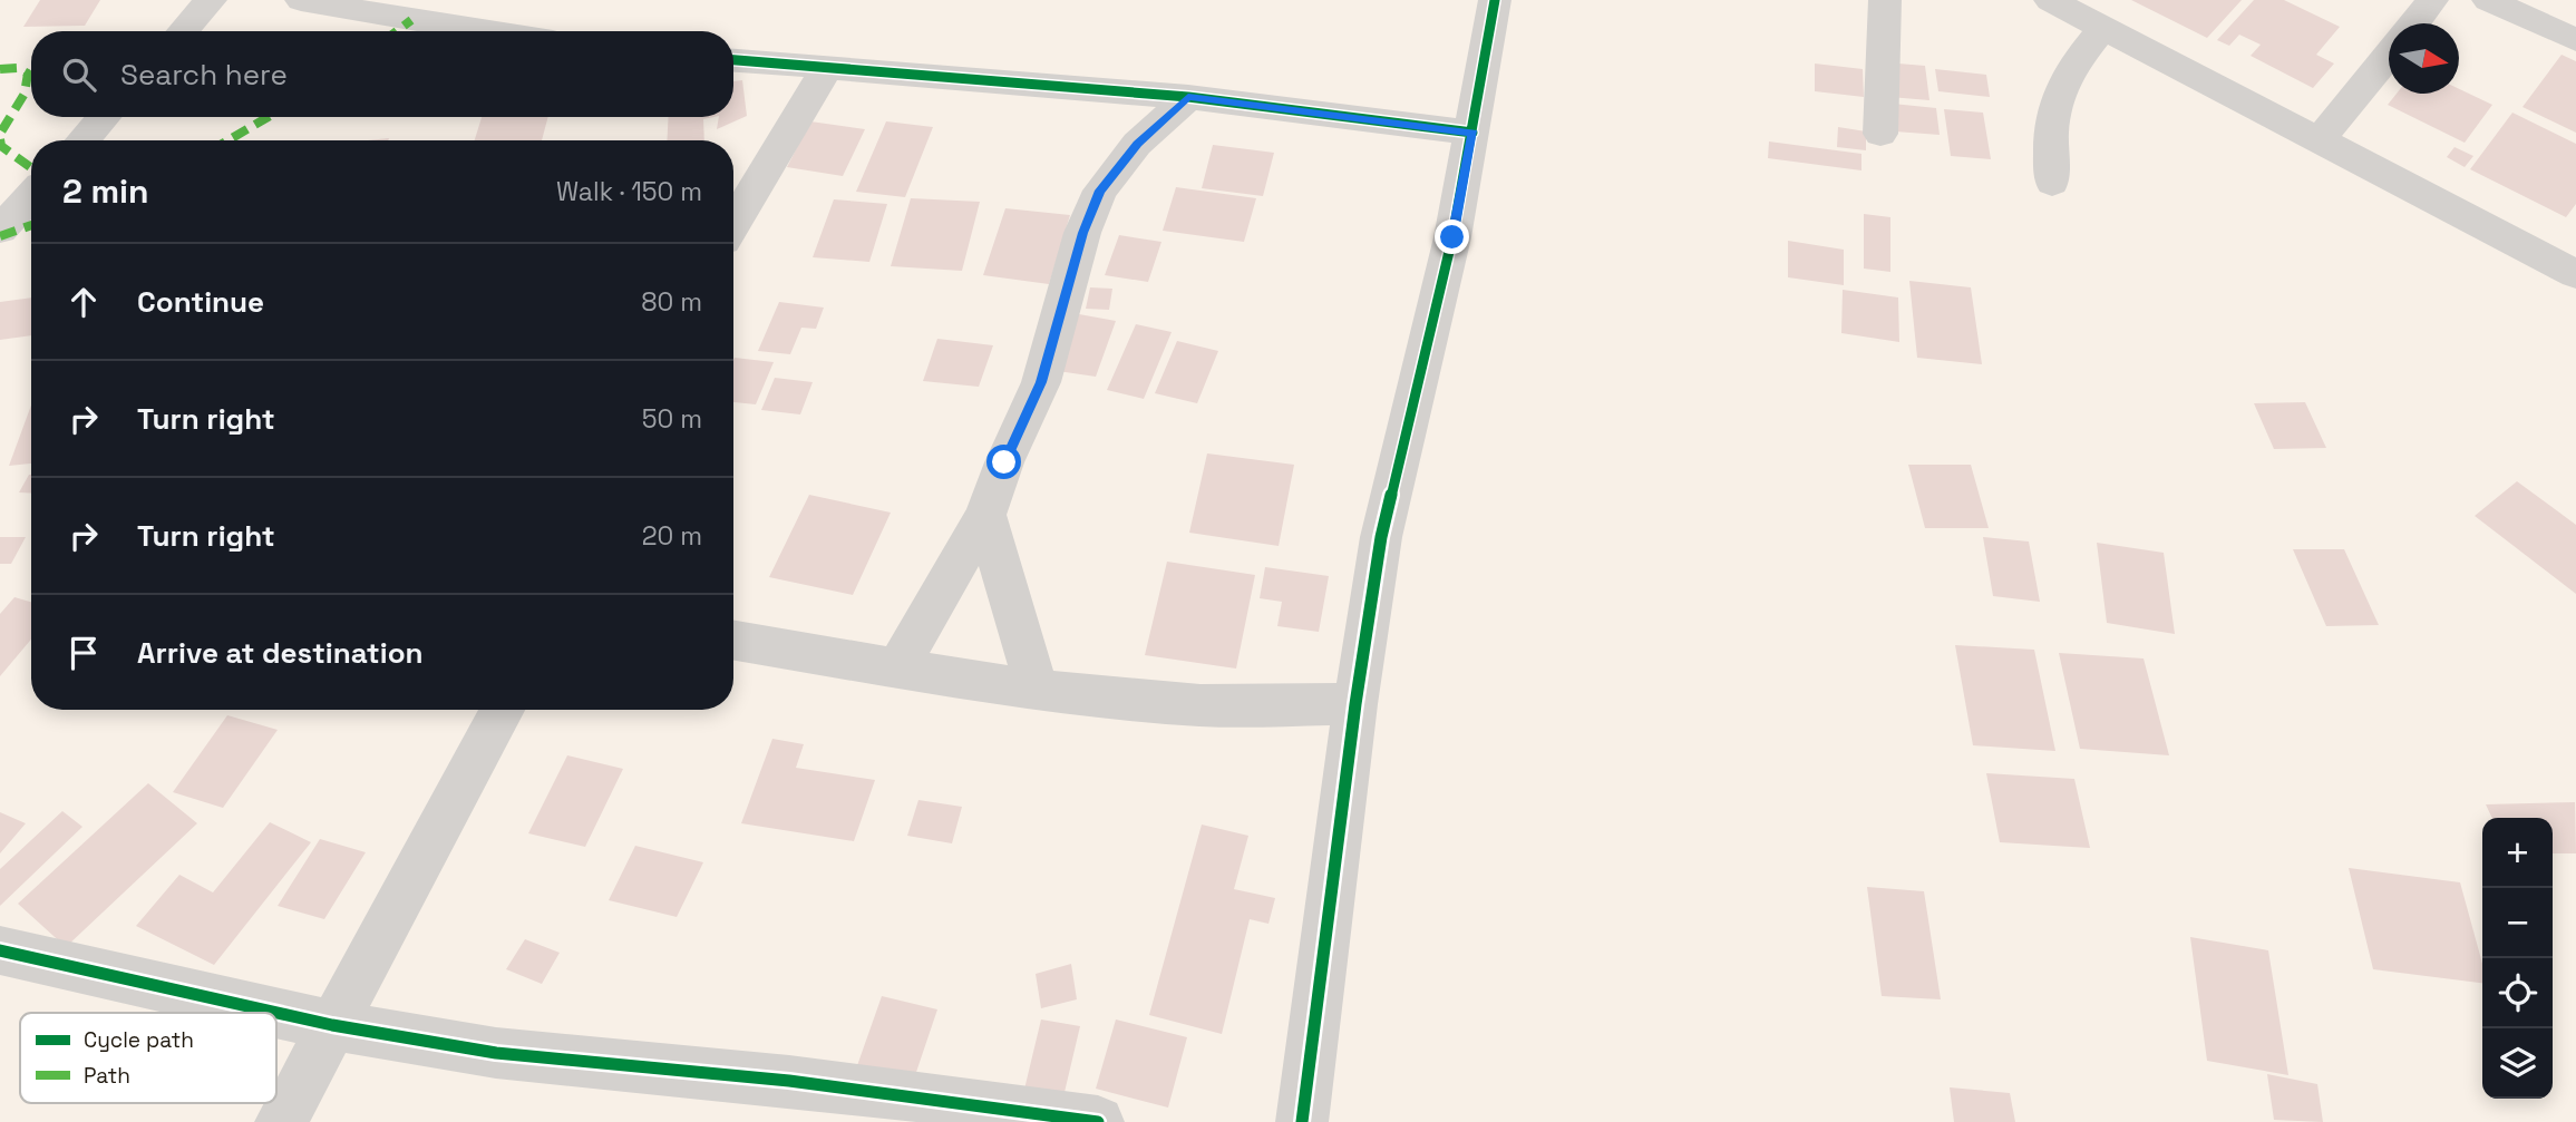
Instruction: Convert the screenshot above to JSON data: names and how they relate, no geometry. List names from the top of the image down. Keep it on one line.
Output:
{"legend":["Cycle path","Path"],"north":"right","page":{"search":"Search here","heading":["2 min","Walk · 150 m"],"list":[["Continue","80 m"],["Turn right","50 m"],["Turn right","20 m"],"Arrive at destination"],"map_buttons":["+","−"]}}
